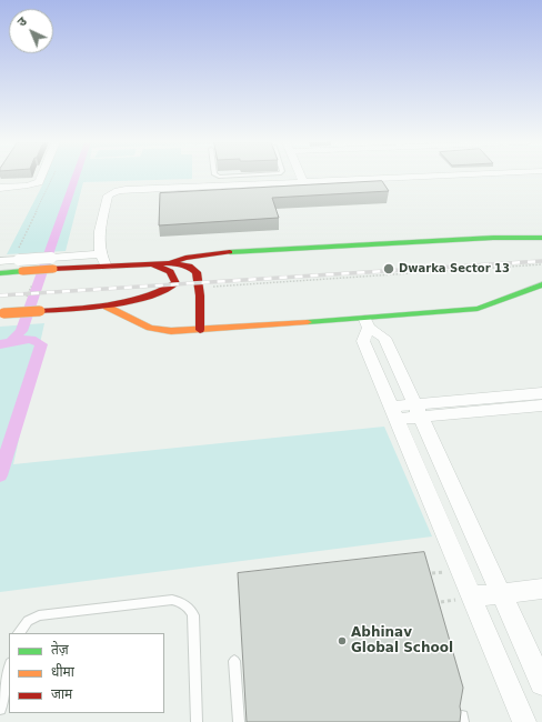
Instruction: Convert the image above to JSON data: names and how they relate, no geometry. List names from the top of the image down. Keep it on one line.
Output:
{"places":["Dwarka Sector 13","Abhinav Global School"],"legend":["तेज़","धीमा","जाम"],"north":"top left"}
